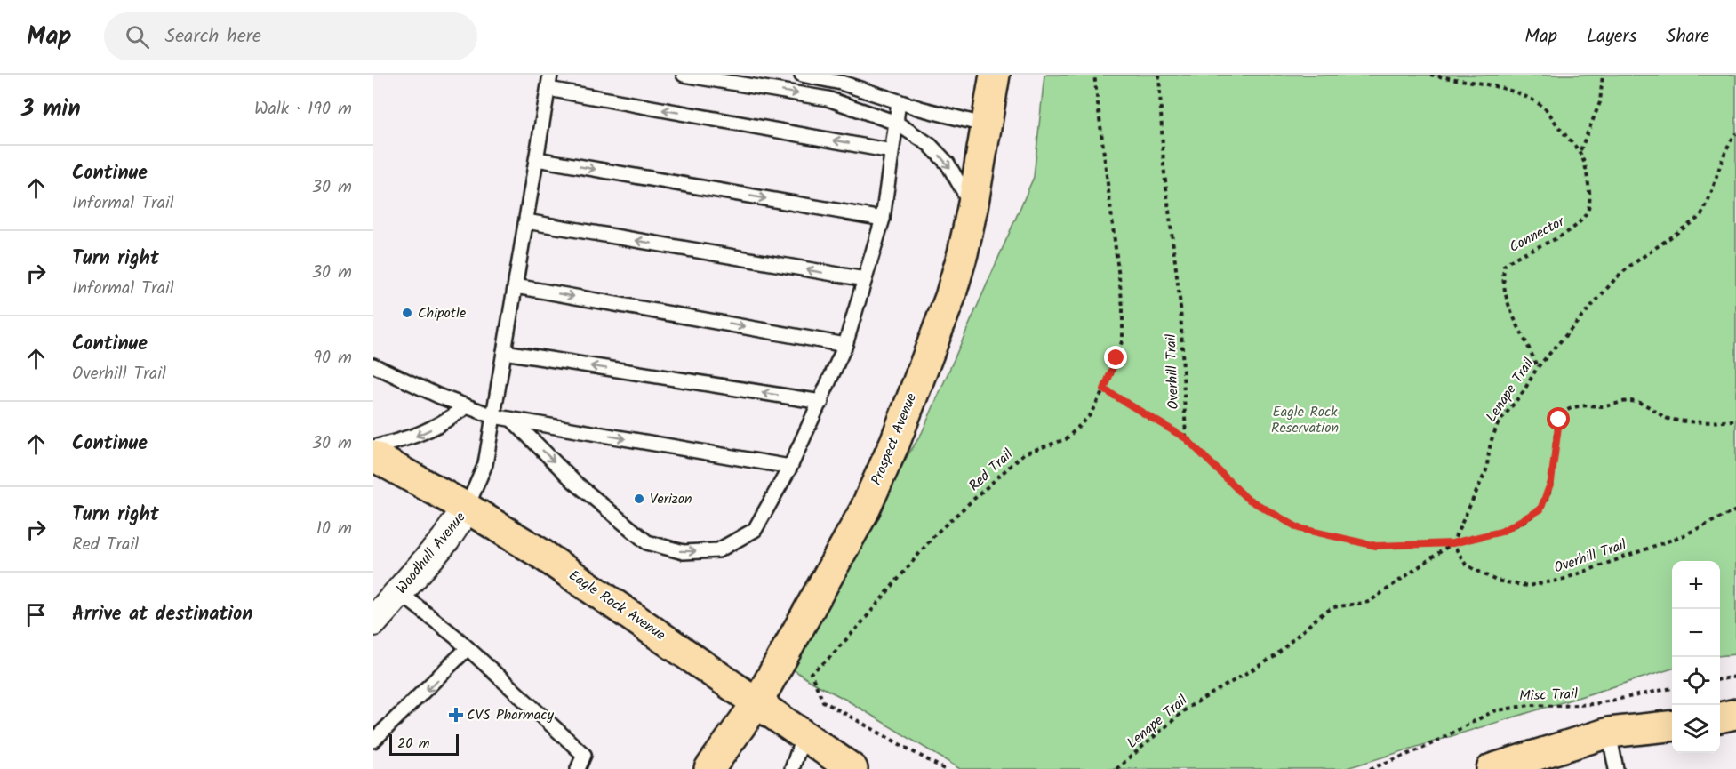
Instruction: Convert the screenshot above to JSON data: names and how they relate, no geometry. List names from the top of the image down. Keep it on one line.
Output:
{"streets":{"main road":["Prospect Avenue","Eagle Rock Avenue"],"street":["Woodhull Avenue"],"path":["Connector","Overhill Trail","Lenape Trail","Red Trail","Misc Trail"]},"crossings":[["Connector","Lenape Trail"],["Overhill Trail","Lenape Trail"],["Prospect Avenue","Eagle Rock Avenue"],["Woodhull Avenue","Eagle Rock Avenue"]],"parks":["Eagle Rock Reservation"],"places":{"other":["Chipotle","Verizon"],"health":["CVS Pharmacy"]},"scale_bar":"20 m","page":{"header":"Map","search":"Search here","nav":["Map","Layers","Share"],"heading":["3 min","Walk · 190 m"],"list":[["Continue","Informal Trail","30 m"],["Turn right","Informal Trail","30 m"],["Continue","Overhill Trail","90 m"],["Continue","30 m"],["Turn right","Red Trail","10 m"],"Arrive at destination"],"map_buttons":["+","−"],"scale":"20 m"}}
